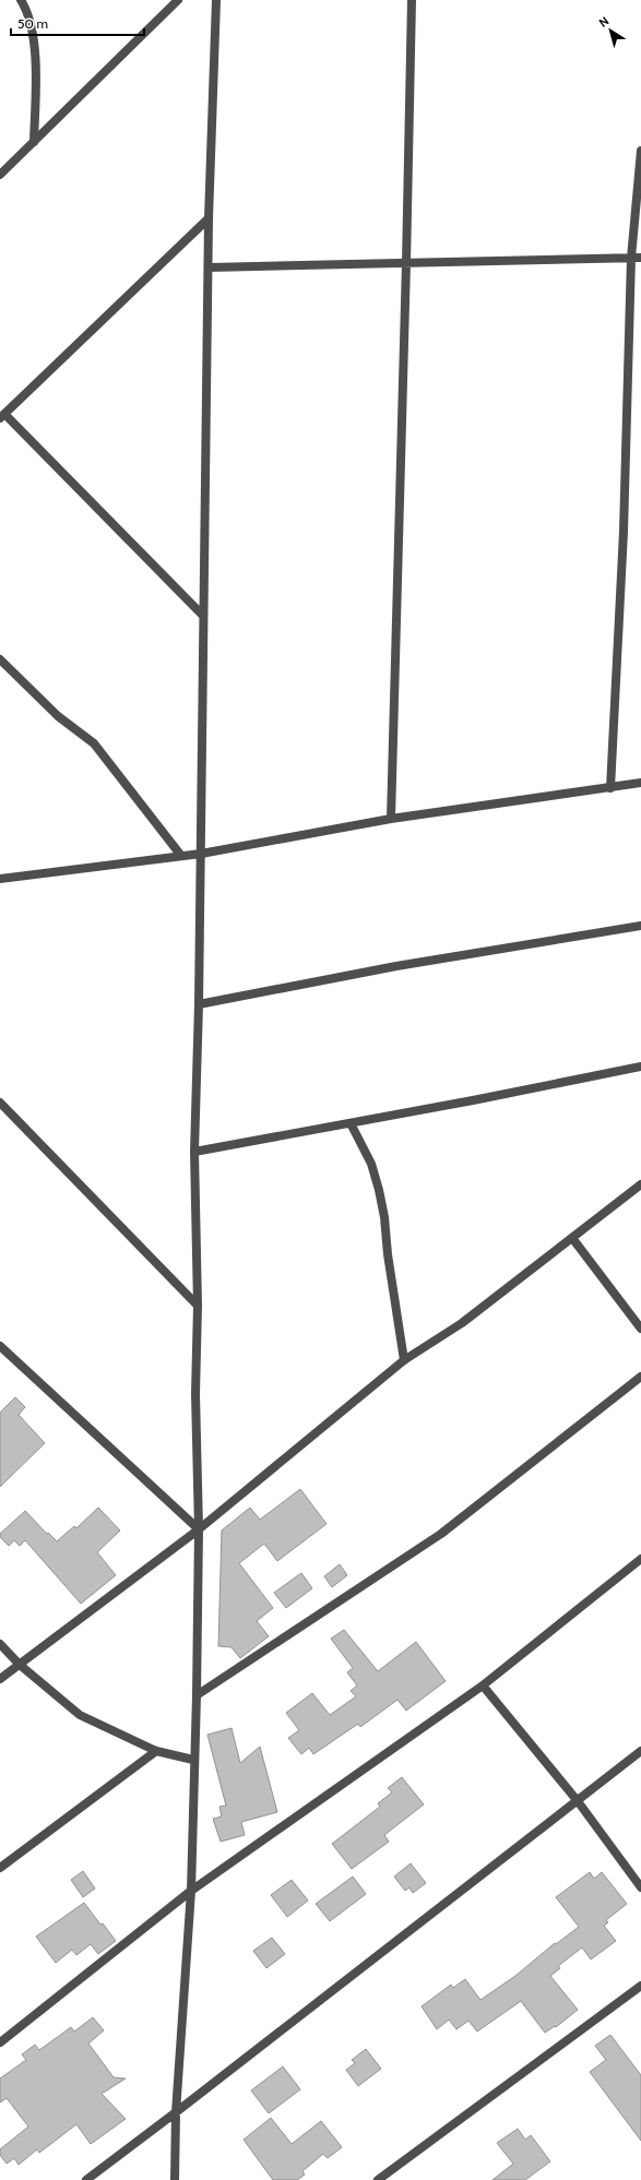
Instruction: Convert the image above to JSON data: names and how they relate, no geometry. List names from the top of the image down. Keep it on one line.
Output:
{"scale_bar":"50 m","north":"top left"}
